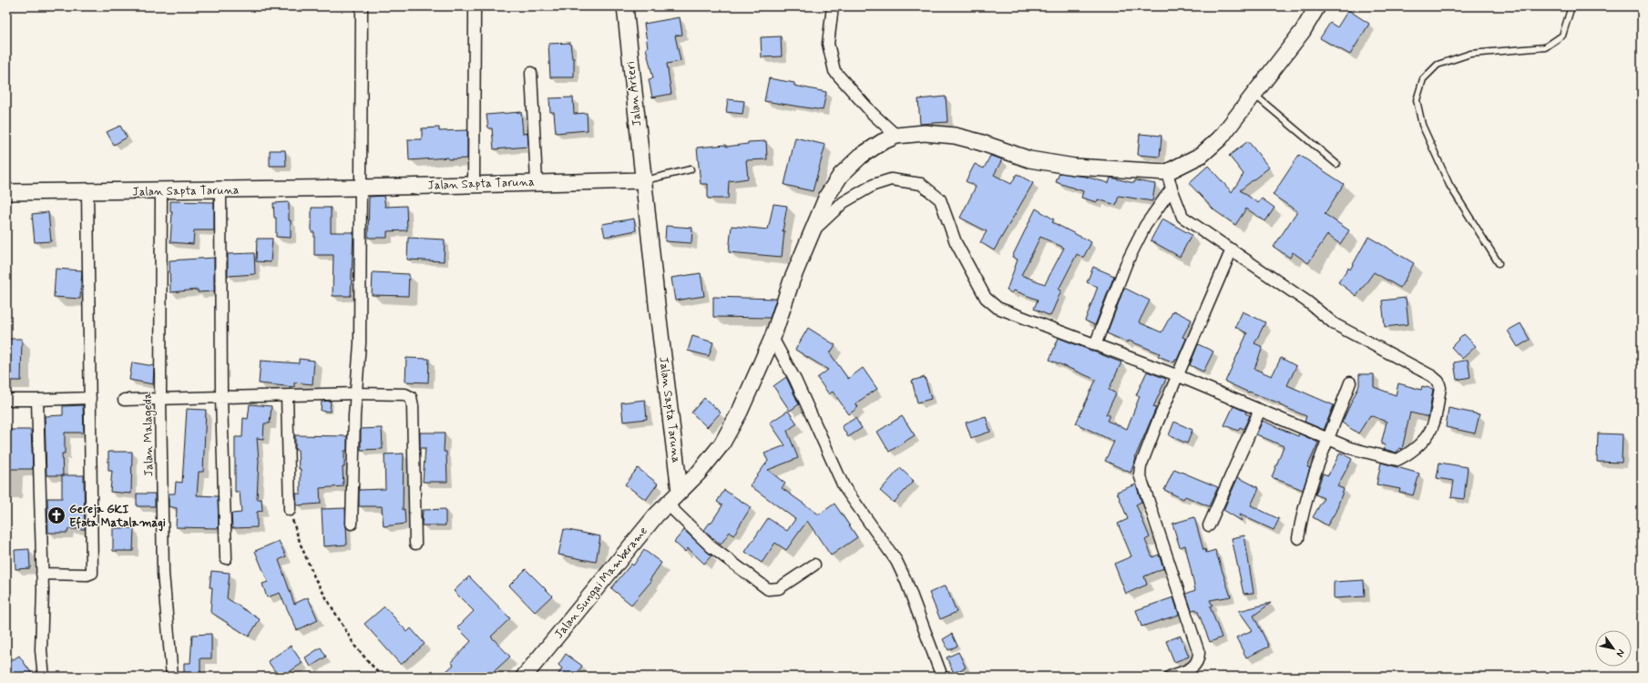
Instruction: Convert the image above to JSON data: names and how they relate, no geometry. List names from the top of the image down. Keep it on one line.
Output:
{"streets":{"street":["Jalan Arteri","Jalan Sapta Taruna","Jalan Malageda","Jalan Sungai Mamberame"]},"crossings":[["Jalan Arteri","Jalan Sapta Taruna"],["Jalan Sapta Taruna","Jalan Malageda"],["Jalan Sapta Taruna","Jalan Sungai Mamberame"]],"places":{"church":["Gereja GKI Efata Matalamagi"]},"north":"bottom right"}
